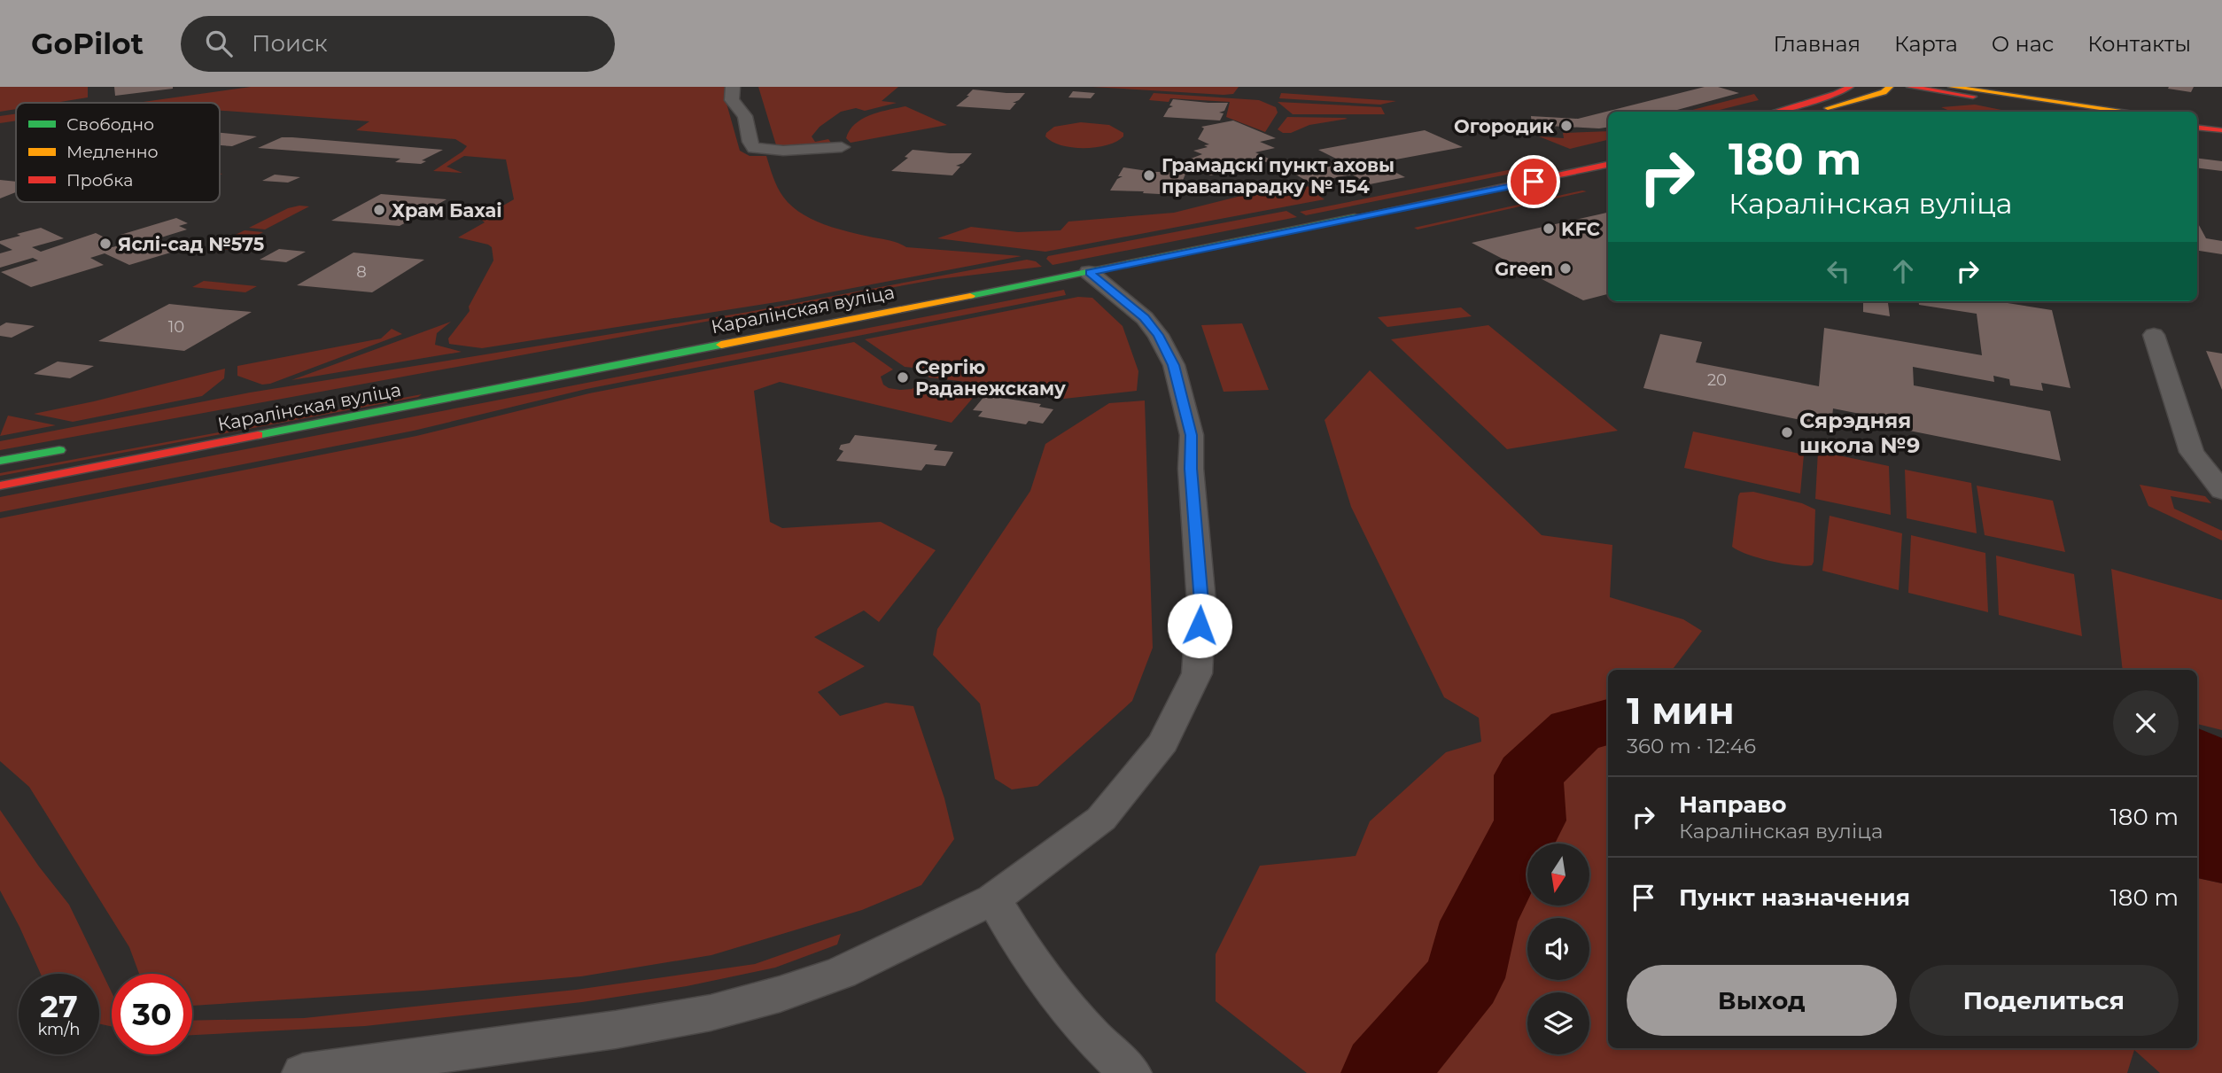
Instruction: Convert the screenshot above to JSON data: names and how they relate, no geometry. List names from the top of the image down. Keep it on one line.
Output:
{"streets":{"main road":["Каралінская вуліца"]},"places":["Огородик","Грамадскі пункт аховы правапарадку № 154","Храм Бахаі","KFC","Яслі-сад №575","Green","Сергію Раданежскаму","Сярэдняя школа №9"],"house_numbers":["8","10","20"],"legend":["Свободно","Медленно","Пробка"],"north":"bottom","page":{"header":"GoPilot","search":"Поиск","nav":["Главная","Карта","О нас","Контакты"],"turn":["180 m","Каралінская вуліца"],"heading":["1 мин","360 m · 12:46"],"list":[{"name":"Направо","note":"Каралінская вуліца","value":"180 m"},{"name":"Пункт назначения","value":"180 m"}],"buttons":["Выход","Поделиться"],"speed":"27 km/h","limit":"30"}}
